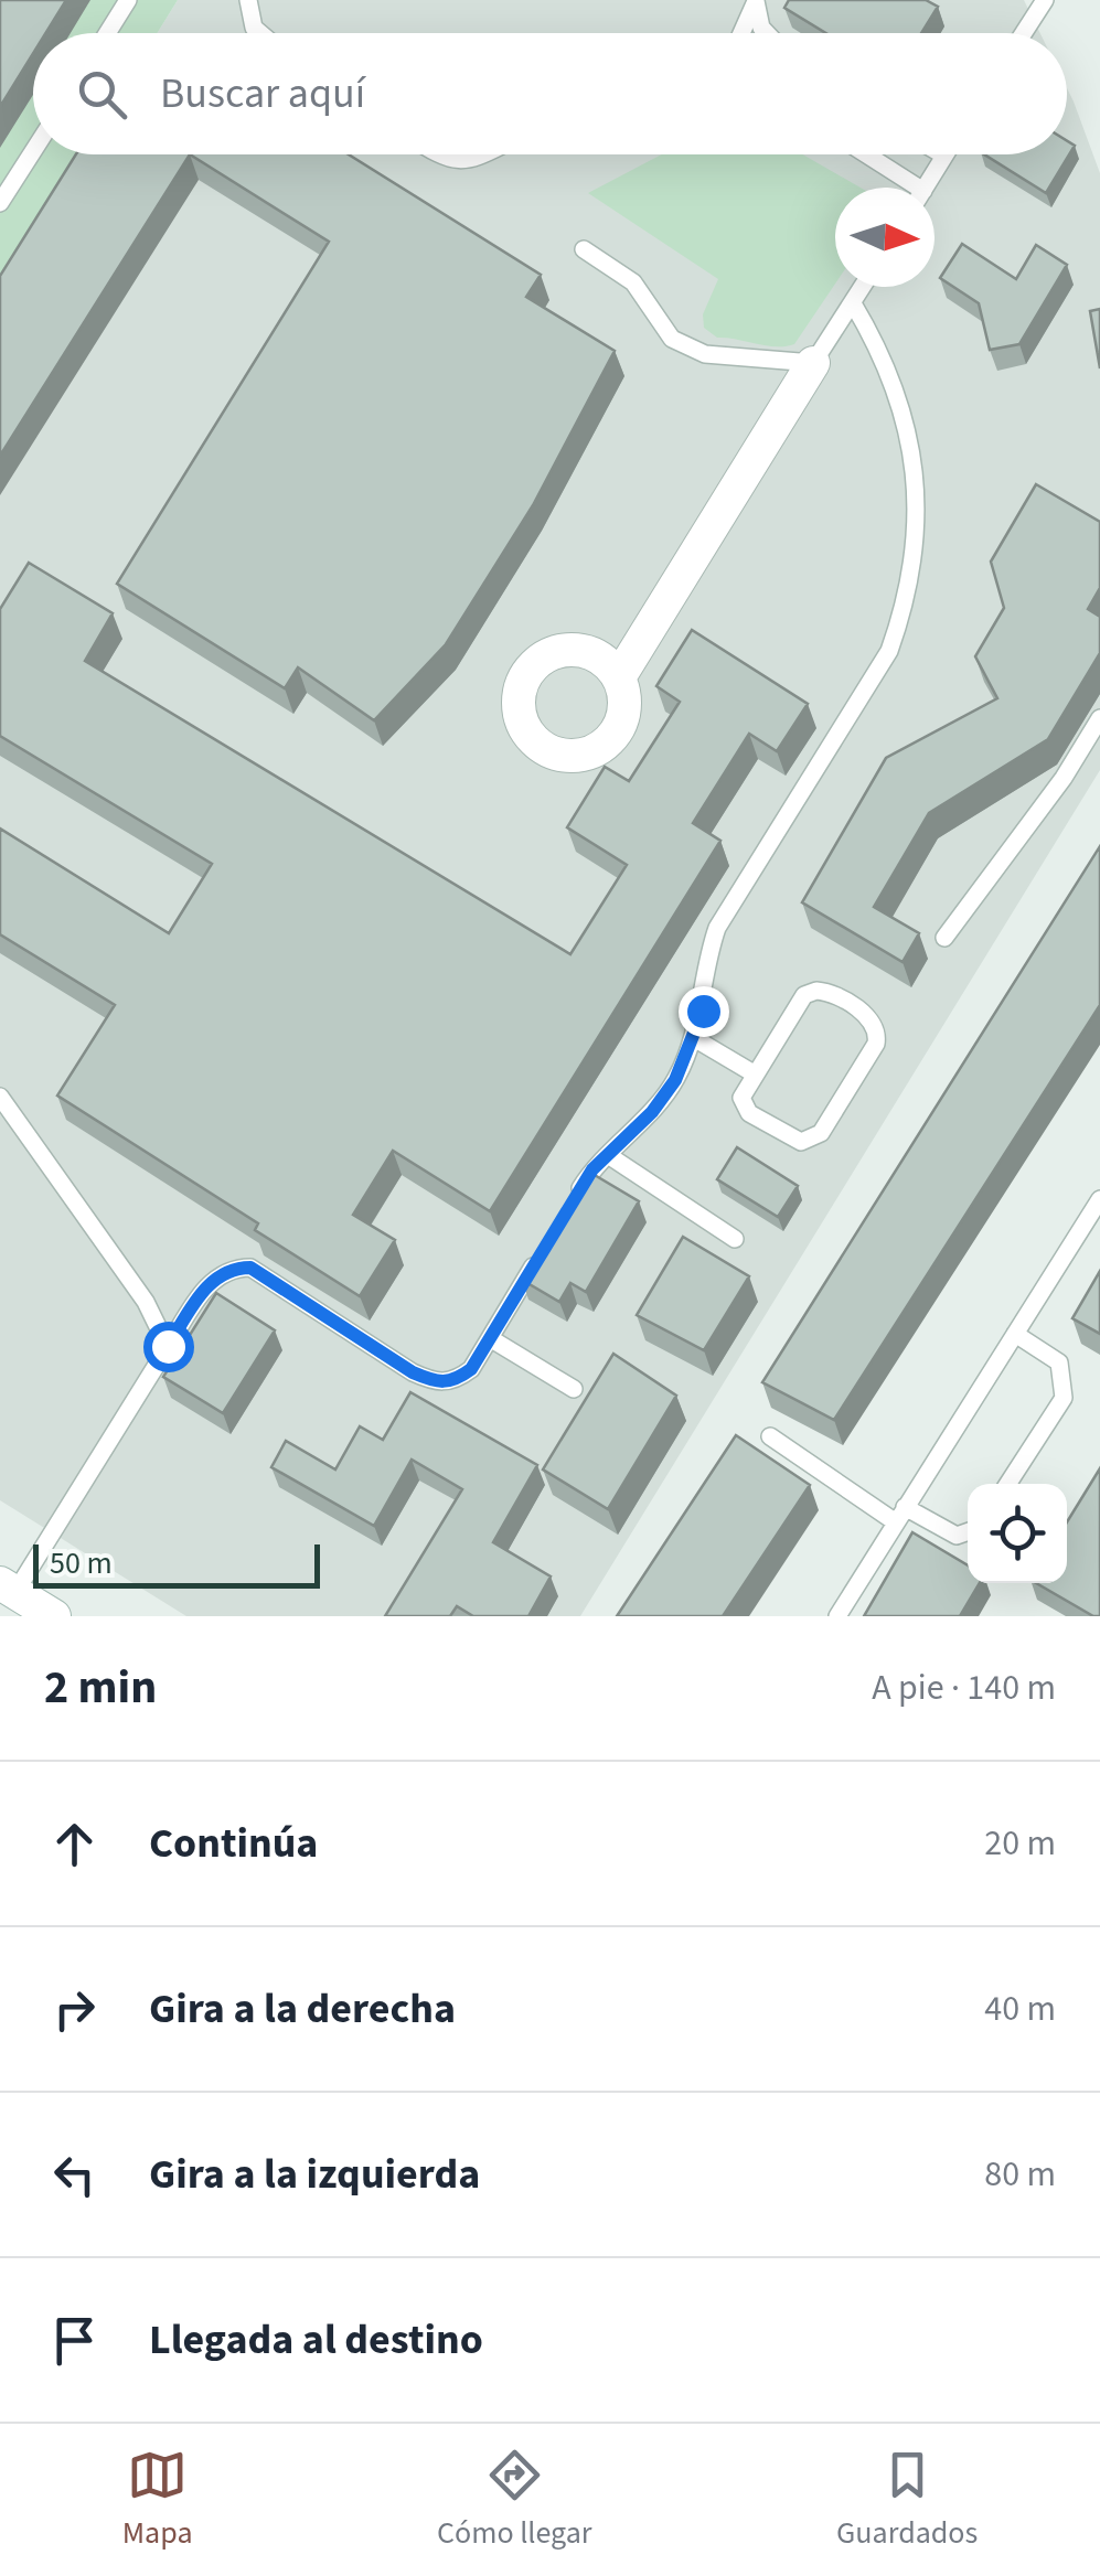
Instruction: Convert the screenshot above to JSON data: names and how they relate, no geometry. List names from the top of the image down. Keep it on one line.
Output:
{"scale_bar":"50 m","north":"right","page":{"search":"Buscar aquí","scale":"50 m","heading":["2 min","A pie · 140 m"],"list":[["Continúa","20 m"],["Gira a la derecha","40 m"],["Gira a la izquierda","80 m"],"Llegada al destino"],"nav":["Mapa","Cómo llegar","Guardados"]}}
